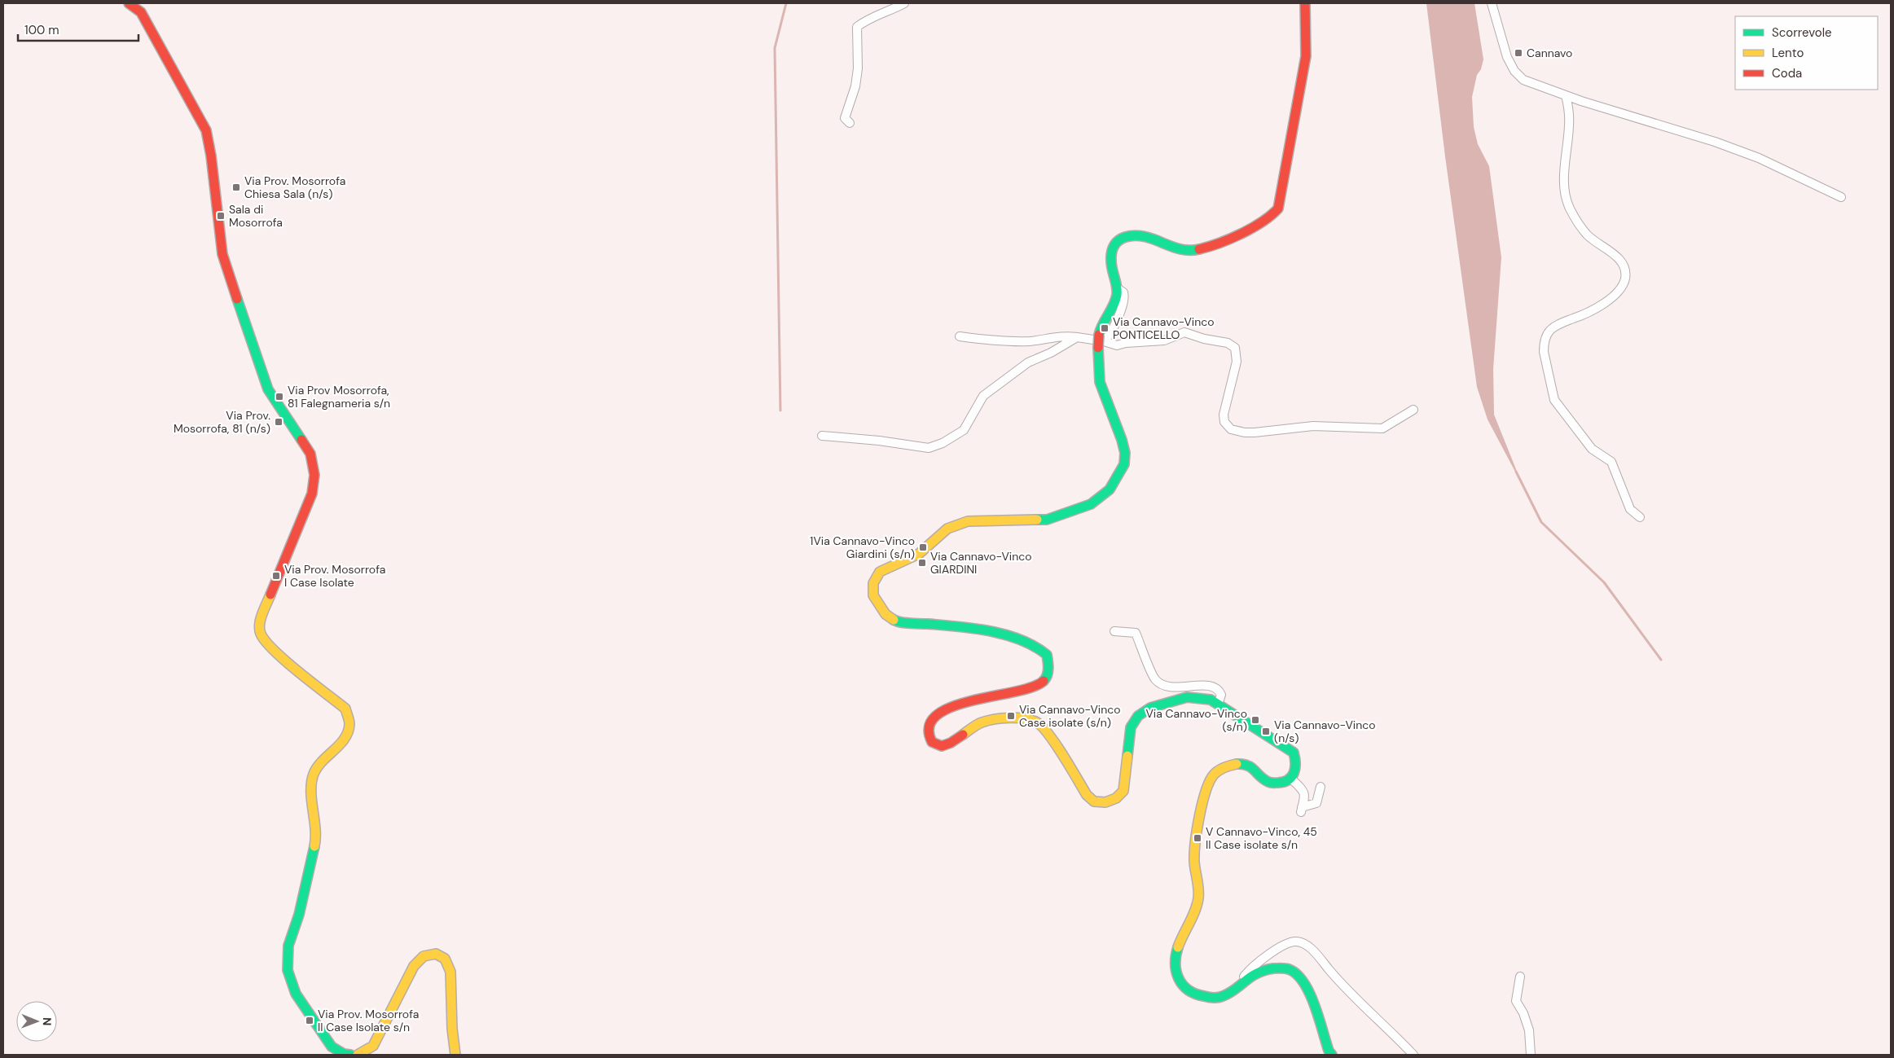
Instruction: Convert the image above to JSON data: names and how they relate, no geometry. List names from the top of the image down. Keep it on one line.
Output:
{"places":{"transit":["Cannavo","Via Prov. Mosorrofa Chiesa Sala (n/s)","Sala di Mosorrofa","Via Cannavo-Vinco PONTICELLO","Via Prov Mosorrofa, 81 Falegnameria s/n","Via Prov. Mosorrofa, 81 (n/s)","1Via Cannavo-Vinco Giardini (s/n)","Via Cannavo-Vinco GIARDINI","Via Prov. Mosorrofa I Case Isolate","Via Cannavo-Vinco Case isolate (s/n)","Via Cannavo-Vinco (s/n)","Via Cannavo-Vinco (n/s)","V Cannavo-Vinco, 45 II Case isolate s/n","Via Prov. Mosorrofa II Case Isolate s/n"]},"legend":["Scorrevole","Lento","Coda"],"scale_bar":"100 m","north":"right"}
